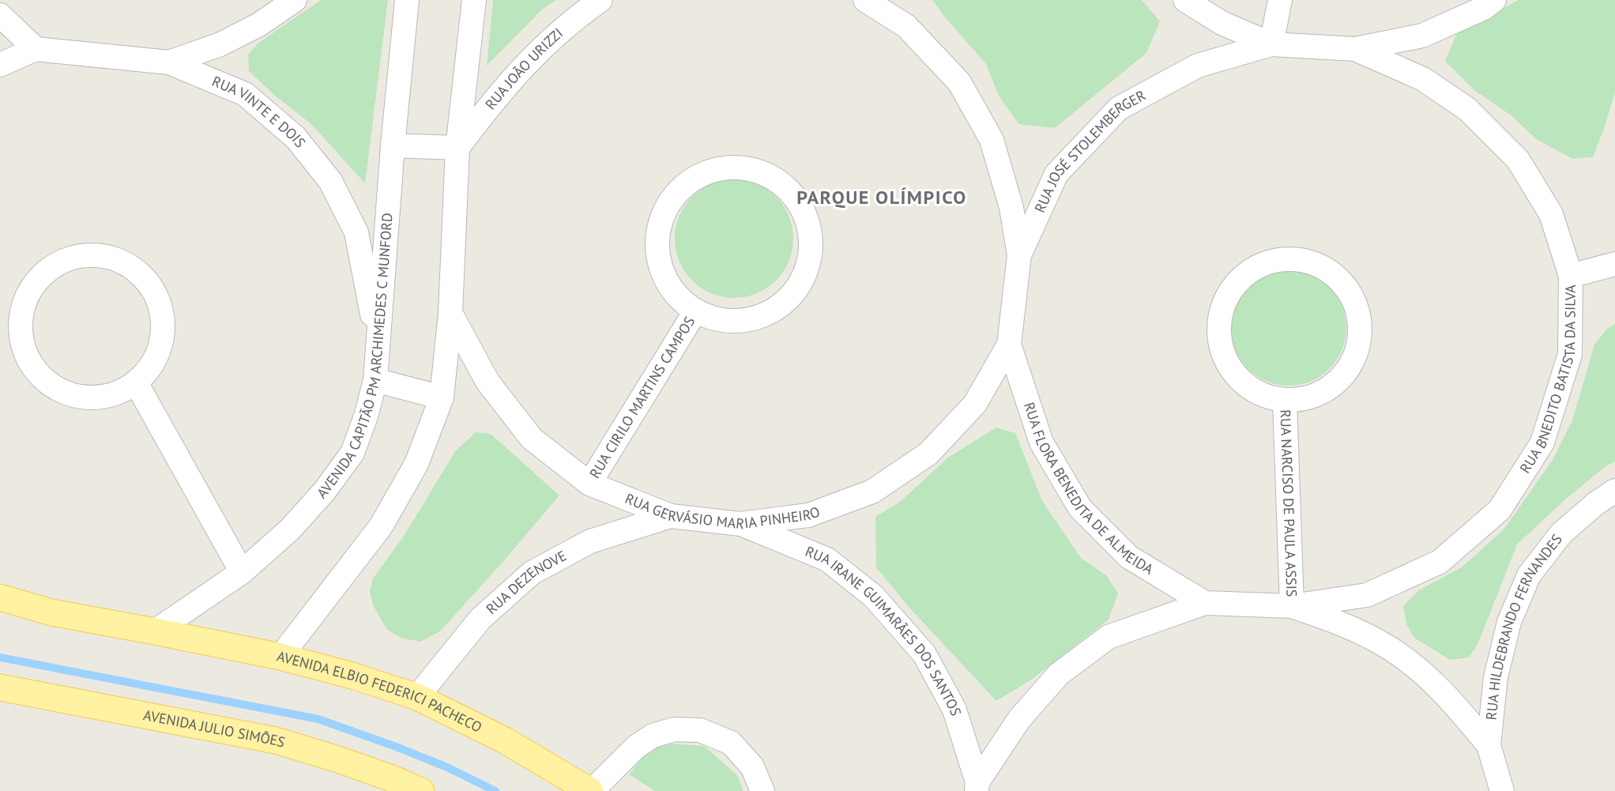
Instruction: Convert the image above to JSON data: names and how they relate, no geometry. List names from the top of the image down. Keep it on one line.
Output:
{"streets":{"main road":["AVENIDA ELBIO FEDERICI PACHECO","AVENIDA JULIO SIMÕES"],"street":["RUA JOÃO URIZZI","RUA VINTE E DOIS","RUA JOSÉ STOLEMBERGER","AVENIDA CAPITÃO PM ARCHIMEDES C MUNFORD","RUA BNEDITO BATISTA DA SILVA","RUA CIRILO MARTINS CAMPOS","RUA FLORA BENEDITA DE ALMEIDA","RUA GERVÁSIO MARIA PINHEIRO","RUA NARCISO DE PAULA ASSIS","RUA DEZENOVE","RUA HILDEBRANDO FERNANDES","RUA IRANE GUIMARÃES DOS SANTOS"]},"crossings":[["RUA VINTE E DOIS","AVENIDA CAPITÃO PM ARCHIMEDES C MUNFORD"],["RUA JOSÉ STOLEMBERGER","RUA FLORA BENEDITA DE ALMEIDA"],["RUA JOSÉ STOLEMBERGER","RUA GERVÁSIO MARIA PINHEIRO"],["AVENIDA CAPITÃO PM ARCHIMEDES C MUNFORD","AVENIDA ELBIO FEDERICI PACHECO"],["RUA BNEDITO BATISTA DA SILVA","RUA FLORA BENEDITA DE ALMEIDA"],["RUA BNEDITO BATISTA DA SILVA","RUA NARCISO DE PAULA ASSIS"],["RUA CIRILO MARTINS CAMPOS","RUA GERVÁSIO MARIA PINHEIRO"],["RUA FLORA BENEDITA DE ALMEIDA","RUA GERVÁSIO MARIA PINHEIRO"],["RUA FLORA BENEDITA DE ALMEIDA","RUA NARCISO DE PAULA ASSIS"],["RUA FLORA BENEDITA DE ALMEIDA","RUA IRANE GUIMARÃES DOS SANTOS"],["RUA GERVÁSIO MARIA PINHEIRO","RUA DEZENOVE"],["RUA GERVÁSIO MARIA PINHEIRO","RUA IRANE GUIMARÃES DOS SANTOS"],["RUA DEZENOVE","AVENIDA ELBIO FEDERICI PACHECO"]],"districts":["PARQUE OLÍMPICO"]}
